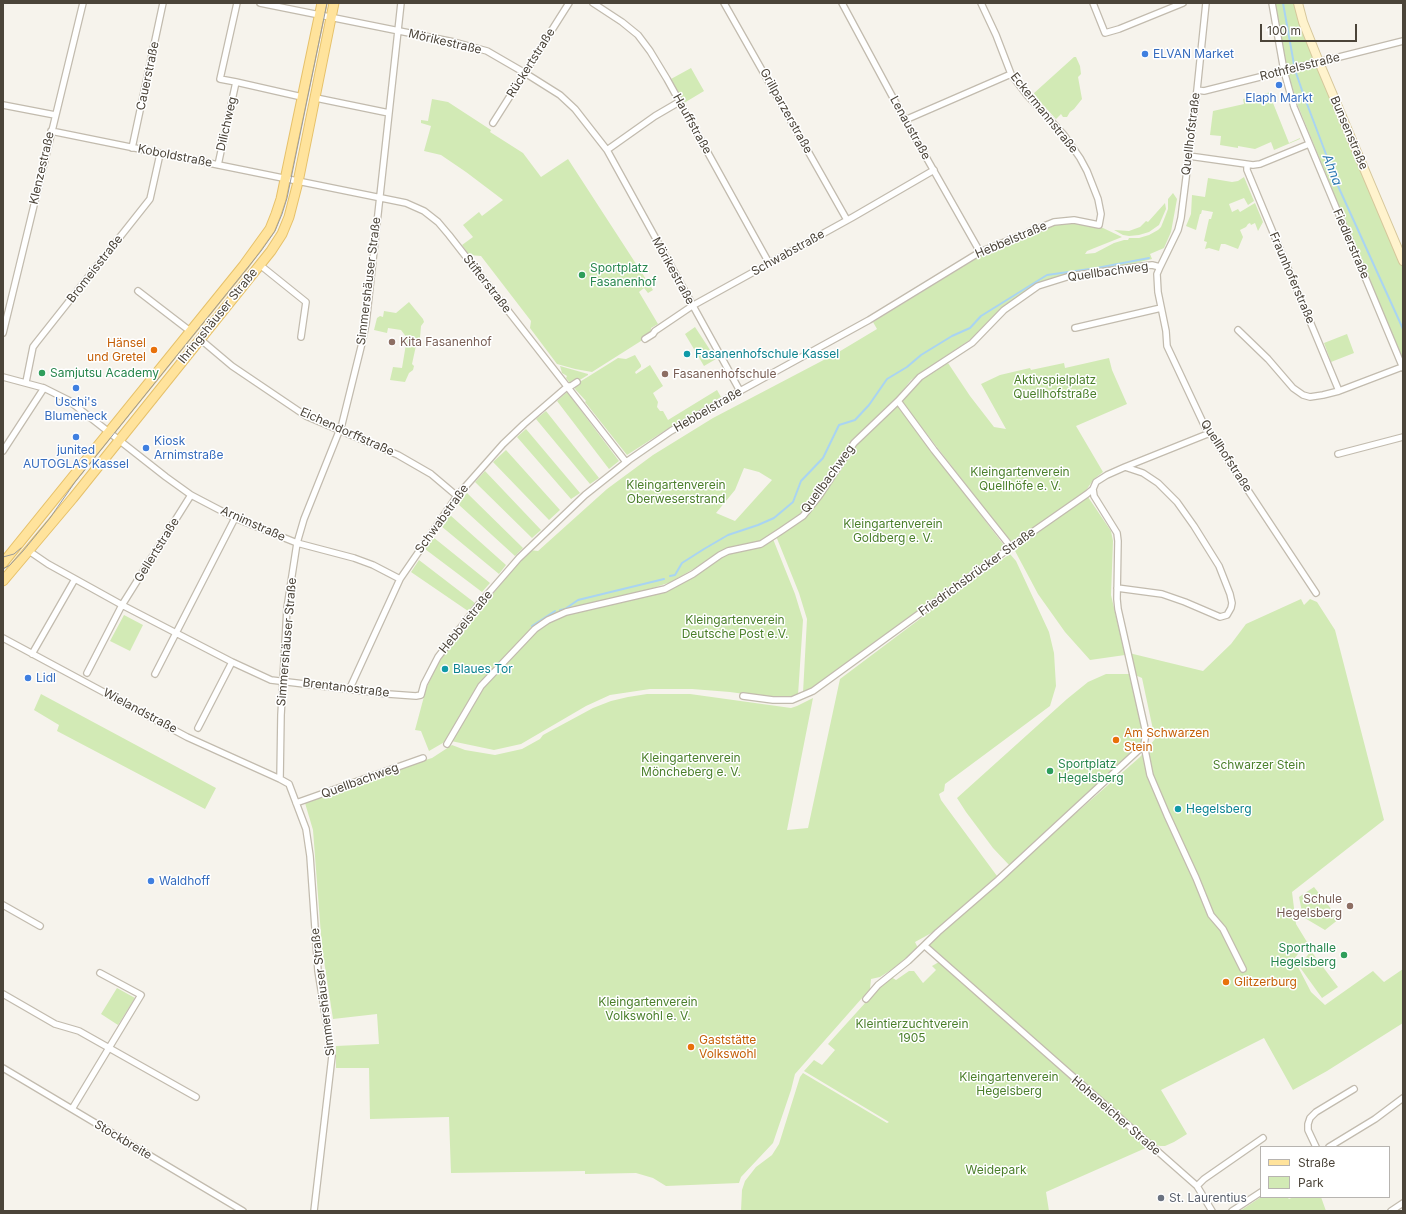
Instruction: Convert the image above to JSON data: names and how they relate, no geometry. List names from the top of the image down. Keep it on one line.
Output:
{"streets":{"main road":["Ihringshäuser Straße"],"street":["Mörikestraße","Rückertstraße","Rothfelsstraße","Cauerstraße","Grillparzerstraße","Eckermannstraße","Dilichweg","Hauffstraße","Lenaustraße","Bunsenstraße","Quellhofstraße","Koboldstraße","Klenzestraße","Hebbelstraße","Fiedlerstraße","Schwabstraße","Bromeisstraße","Quellbachweg","Fraunhoferstraße","Simmershäuser Straße","Stifterstraße","Eichendorffstraße","Arnimstraße","Gellertstraße","Friedrichsbrücker Straße","Brentanostraße","Wielandstraße","Hoheneicher Straße","Stockbreite"]},"crossings":[["Mörikestraße","Rückertstraße"],["Mörikestraße","Hebbelstraße"],["Mörikestraße","Schwabstraße"],["Mörikestraße","Simmershäuser Straße"],["Mörikestraße","Ihringshäuser Straße"],["Rothfelsstraße","Bunsenstraße"],["Rothfelsstraße","Quellhofstraße"],["Rothfelsstraße","Fiedlerstraße"],["Cauerstraße","Koboldstraße"],["Grillparzerstraße","Schwabstraße"],["Eckermannstraße","Hebbelstraße"],["Dilichweg","Koboldstraße"],["Hauffstraße","Schwabstraße"],["Lenaustraße","Hebbelstraße"],["Lenaustraße","Schwabstraße"],["Quellhofstraße","Quellbachweg"],["Quellhofstraße","Friedrichsbrücker Straße"],["Koboldstraße","Klenzestraße"],["Koboldstraße","Bromeisstraße"],["Koboldstraße","Stifterstraße"],["Koboldstraße","Ihringshäuser Straße"],["Hebbelstraße","Stifterstraße"],["Hebbelstraße","Brentanostraße"],["Schwabstraße","Stifterstraße"],["Schwabstraße","Eichendorffstraße"],["Schwabstraße","Arnimstraße"],["Schwabstraße","Brentanostraße"],["Bromeisstraße","Arnimstraße"],["Quellbachweg","Simmershäuser Straße"],["Simmershäuser Straße","Stifterstraße"],["Simmershäuser Straße","Eichendorffstraße"],["Simmershäuser Straße","Arnimstraße"],["Simmershäuser Straße","Brentanostraße"],["Simmershäuser Straße","Wielandstraße"],["Stifterstraße","Ihringshäuser Straße"],["Ihringshäuser Straße","Eichendorffstraße"],["Ihringshäuser Straße","Arnimstraße"],["Ihringshäuser Straße","Brentanostraße"],["Arnimstraße","Gellertstraße"],["Gellertstraße","Brentanostraße"]],"water":["Ahna"],"parks":["Aktivspielplatz Quellhofstraße","Kleingartenverein Quellhöfe e. V.","Kleingartenverein Oberweserstrand","Kleingartenverein Goldberg e. V.","Kleingartenverein Deutsche Post e.V.","Kleingartenverein Möncheberg e. V.","Schwarzer Stein","Kleingartenverein Volkswohl e. V.","Kleintierzuchtverein 1905","Kleingartenverein Hegelsberg","Weidepark"],"places":["ELVAN Market","Elaph Markt","Sportplatz Fasanenhof","Kita Fasanenhof","Hänsel und Gretel","Fasanenhofschule Kassel","Samjutsu Academy","Fasanenhofschule","Uschi's Blumeneck","junited AUTOGLAS Kassel","Kiosk Arnimstraße","Blaues Tor","Lidl","Am Schwarzen Stein","Sportplatz Hegelsberg","Hegelsberg","Waldhoff","Schule Hegelsberg","Sporthalle Hegelsberg","Glitzerburg","Gaststätte Volkswohl","St. Laurentius"],"legend":["Straße","Park"],"scale_bar":"100 m"}
